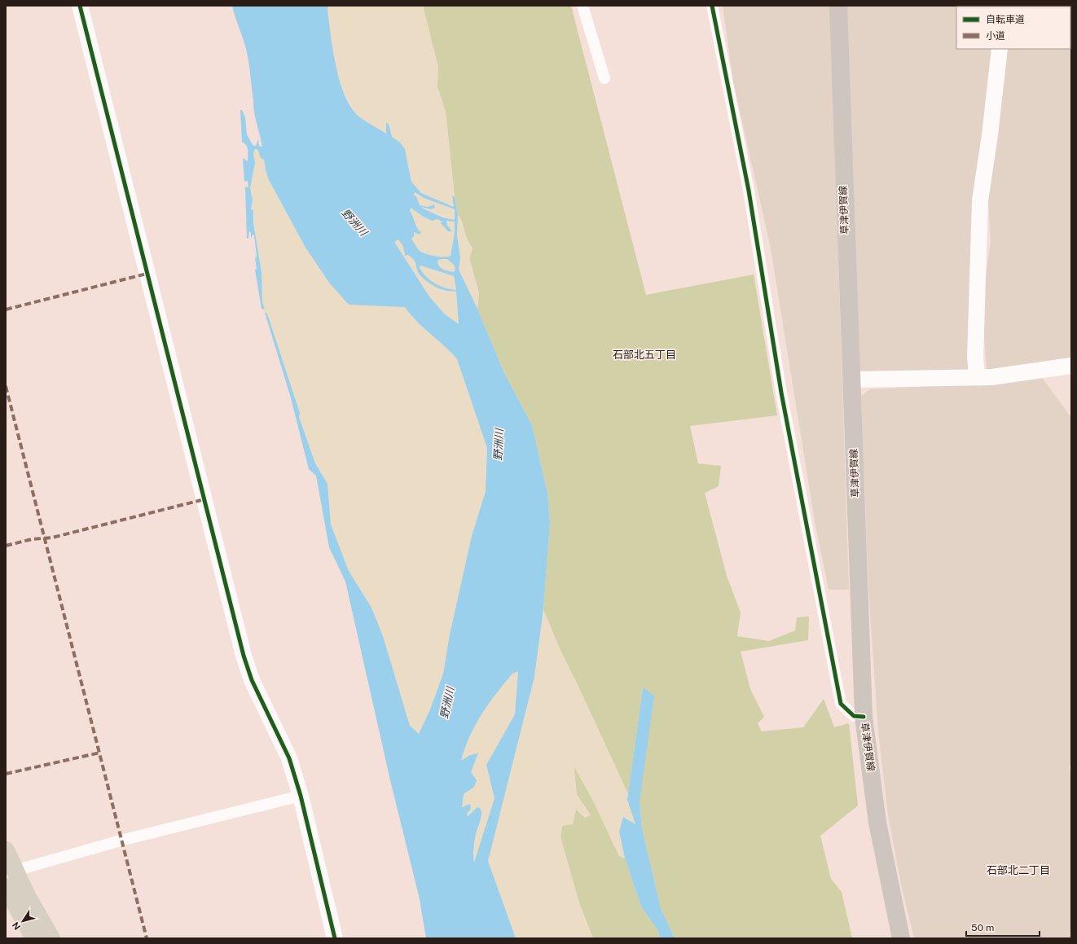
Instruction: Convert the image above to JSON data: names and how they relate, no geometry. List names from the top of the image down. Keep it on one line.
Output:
{"streets":{"main road":["草津伊賀線"]},"districts":["石部北五丁目","石部北二丁目"],"water":["野洲川"],"legend":["自転車道","小道"],"scale_bar":"50 m","north":"bottom left"}
